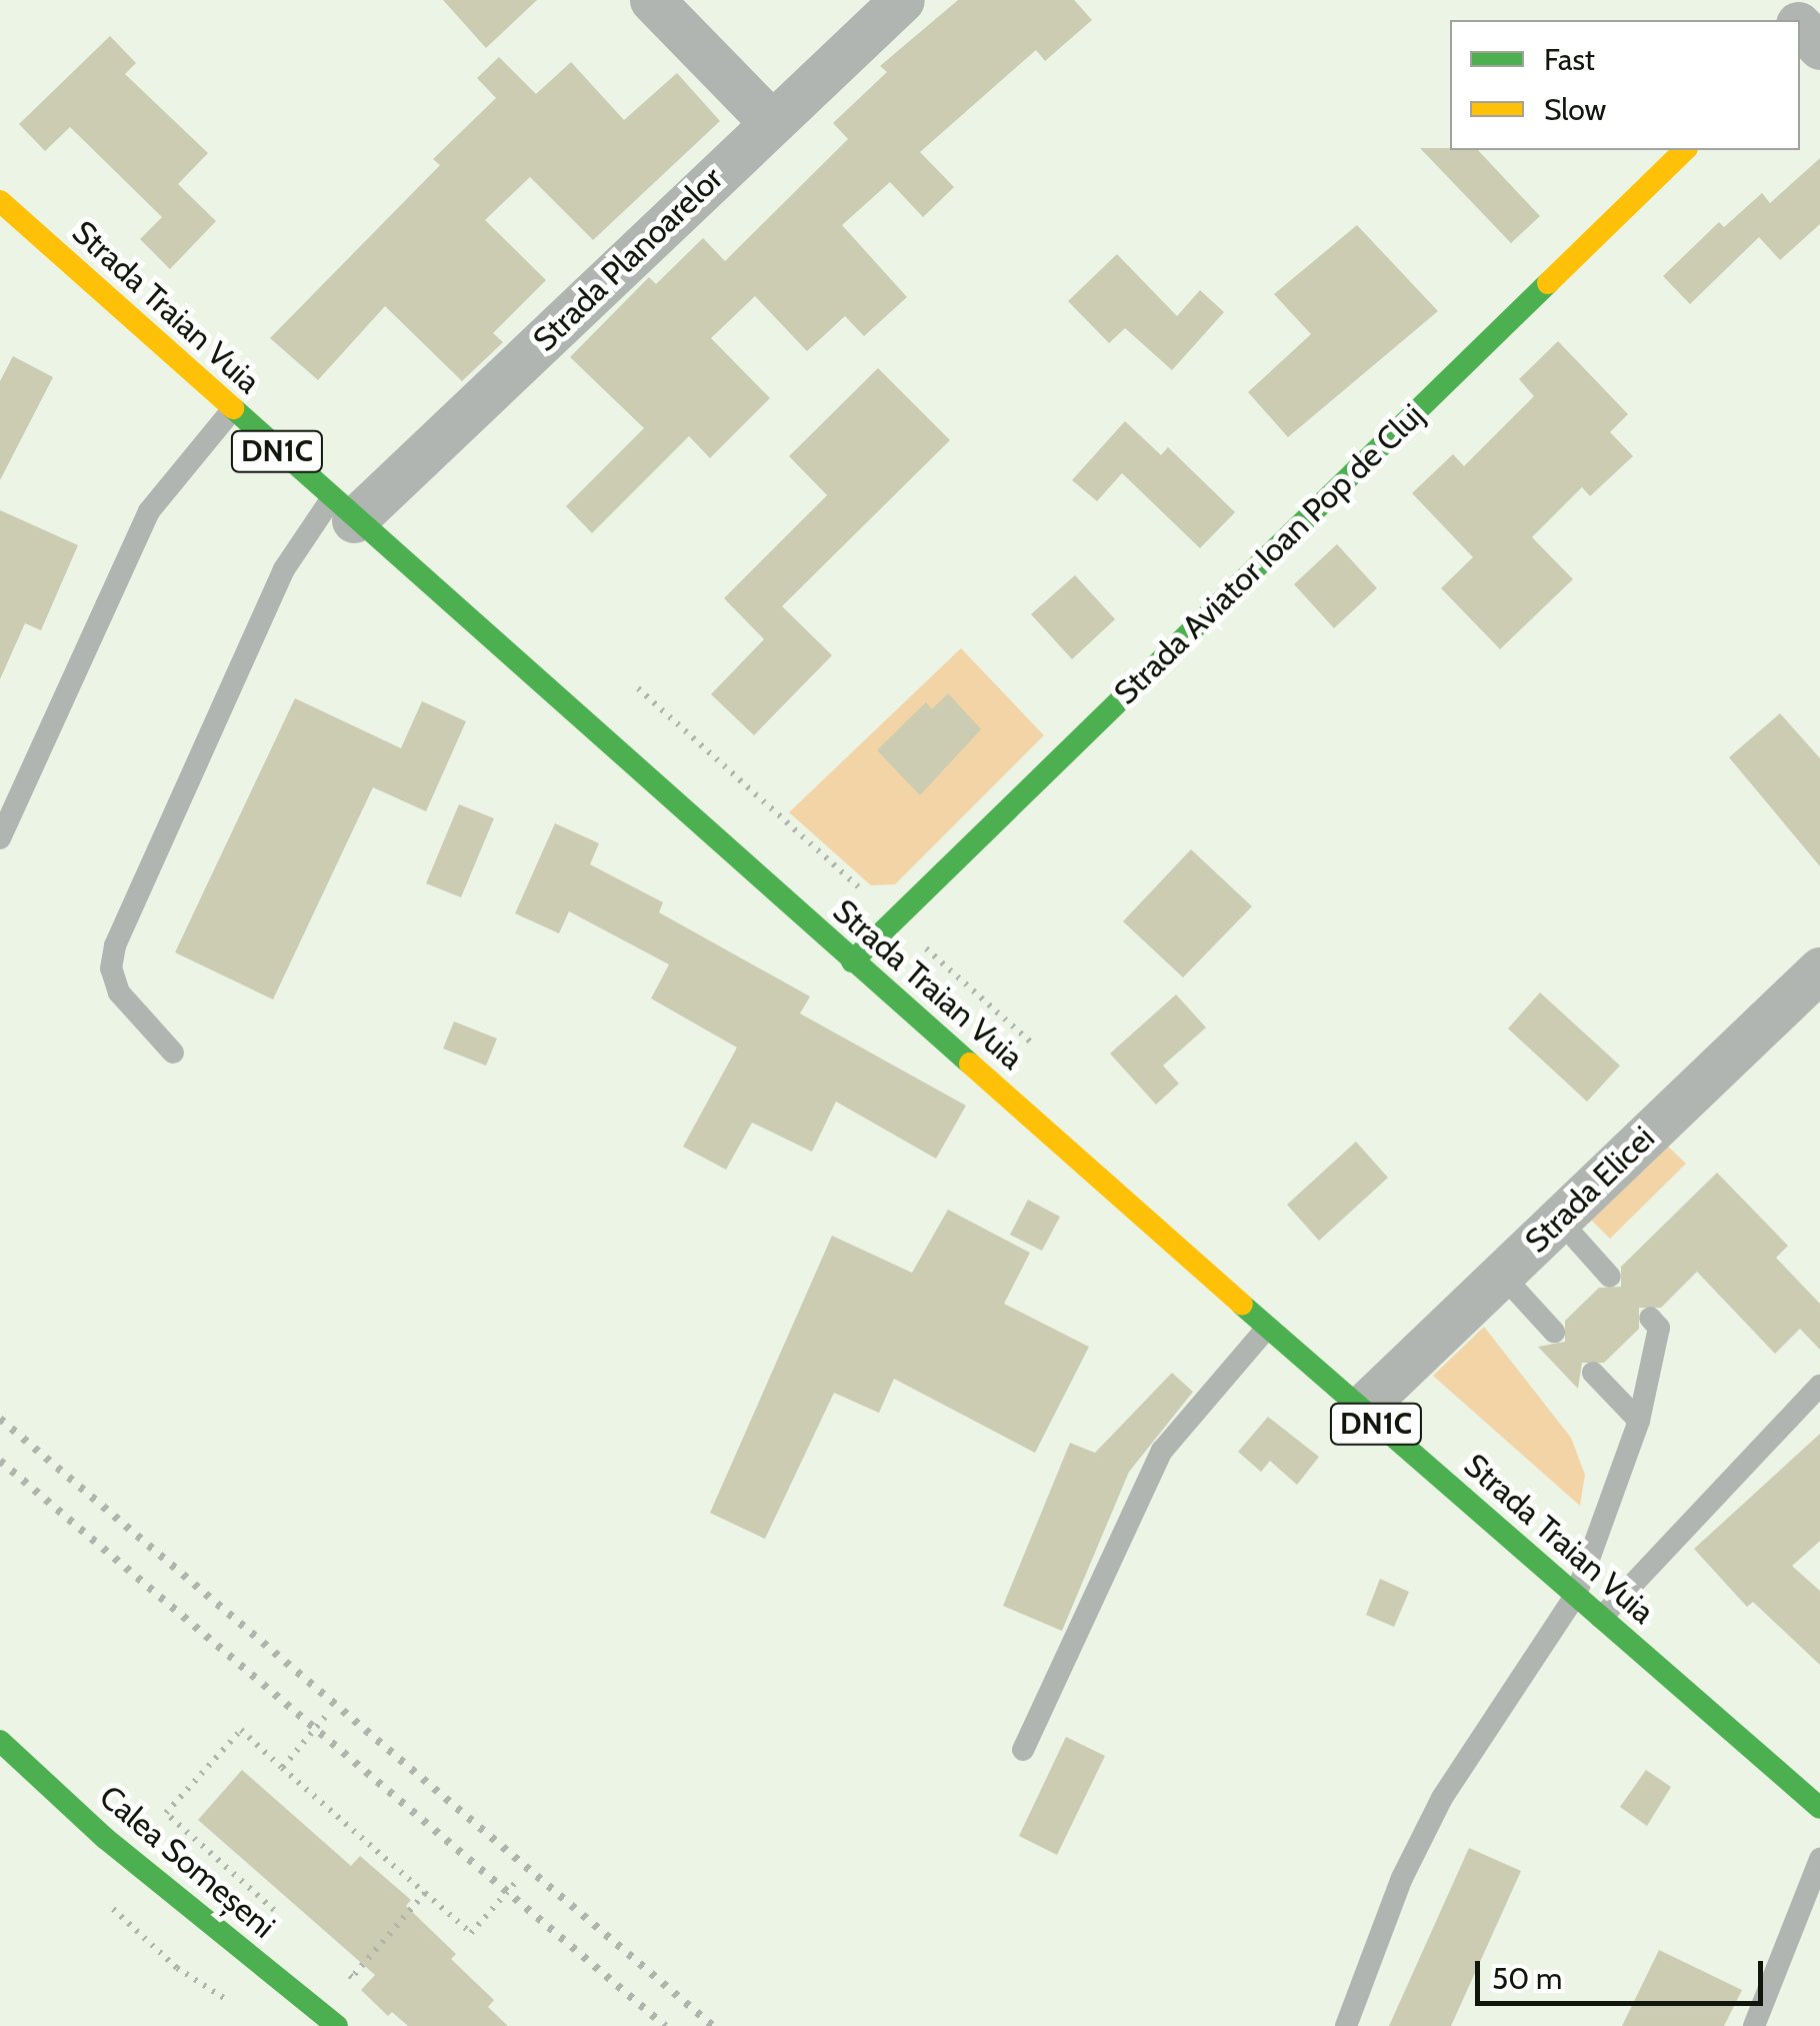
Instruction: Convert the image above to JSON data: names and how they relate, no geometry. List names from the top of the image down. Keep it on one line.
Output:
{"streets":{"main road":["Strada Traian Vuia","DN1C","Strada Aviator Ioan Pop de Cluj","Calea Someșeni"],"street":["Strada Planoarelor","Strada Elicei"]},"crossings":[["Strada Planoarelor","Strada Traian Vuia"],["Strada Traian Vuia","Strada Aviator Ioan Pop de Cluj"],["Strada Traian Vuia","Strada Elicei"]],"legend":["Fast","Slow"],"scale_bar":"50 m"}
